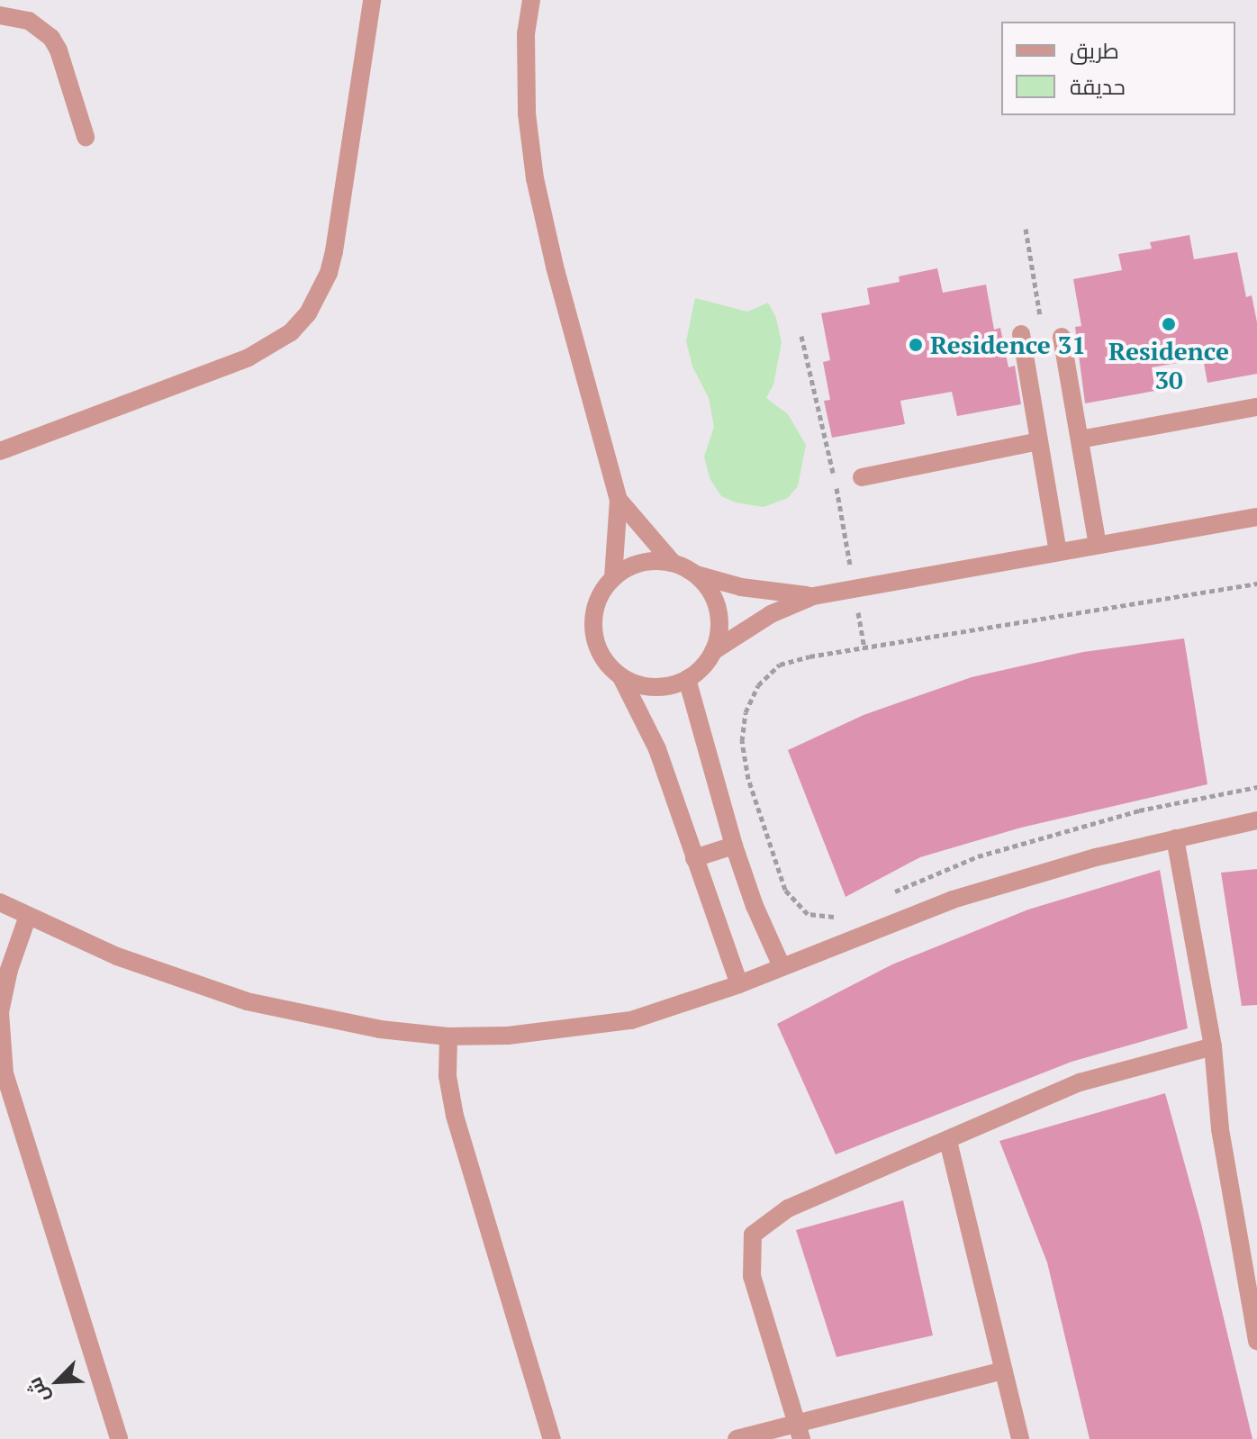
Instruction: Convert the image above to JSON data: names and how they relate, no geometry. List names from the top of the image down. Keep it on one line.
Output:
{"places":["Residence 30","Residence 31"],"legend":["طريق","حديقة"],"north":"bottom left"}
